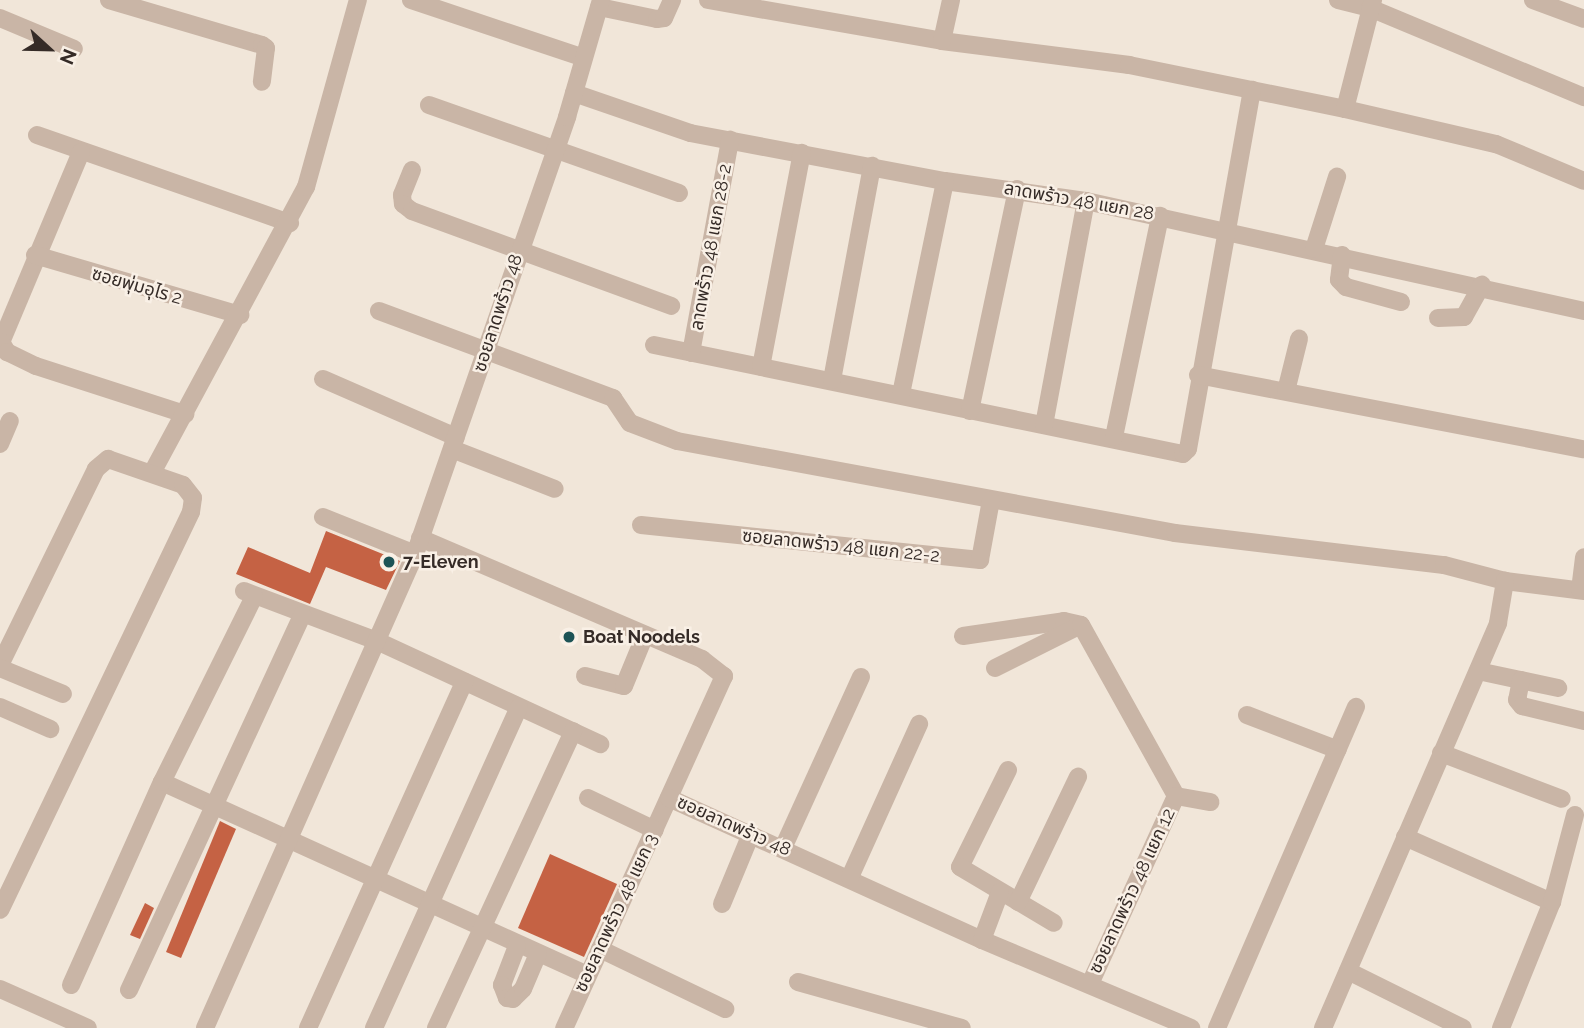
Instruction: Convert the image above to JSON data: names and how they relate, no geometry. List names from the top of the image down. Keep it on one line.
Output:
{"streets":{"street":["ลาดพร้าว 48 แยก 28","ลาดพร้าว 48 แยก 28-2","ซอยพุ่มอุไร 2","ซอยลาดพร้าว 48","ซอยลาดพร้าว 48 แยก 22-2","ซอยลาดพร้าว 48 แยก 12","ซอยลาดพร้าว 48 แยก 3"]},"crossings":[["ลาดพร้าว 48 แยก 28","ลาดพร้าว 48 แยก 28-2"],["ลาดพร้าว 48 แยก 28","ซอยลาดพร้าว 48"],["ซอยลาดพร้าว 48","ซอยลาดพร้าว 48 แยก 12"],["ซอยลาดพร้าว 48","ซอยลาดพร้าว 48 แยก 3"]],"places":["7-Eleven","Boat Noodels"],"north":"right"}
